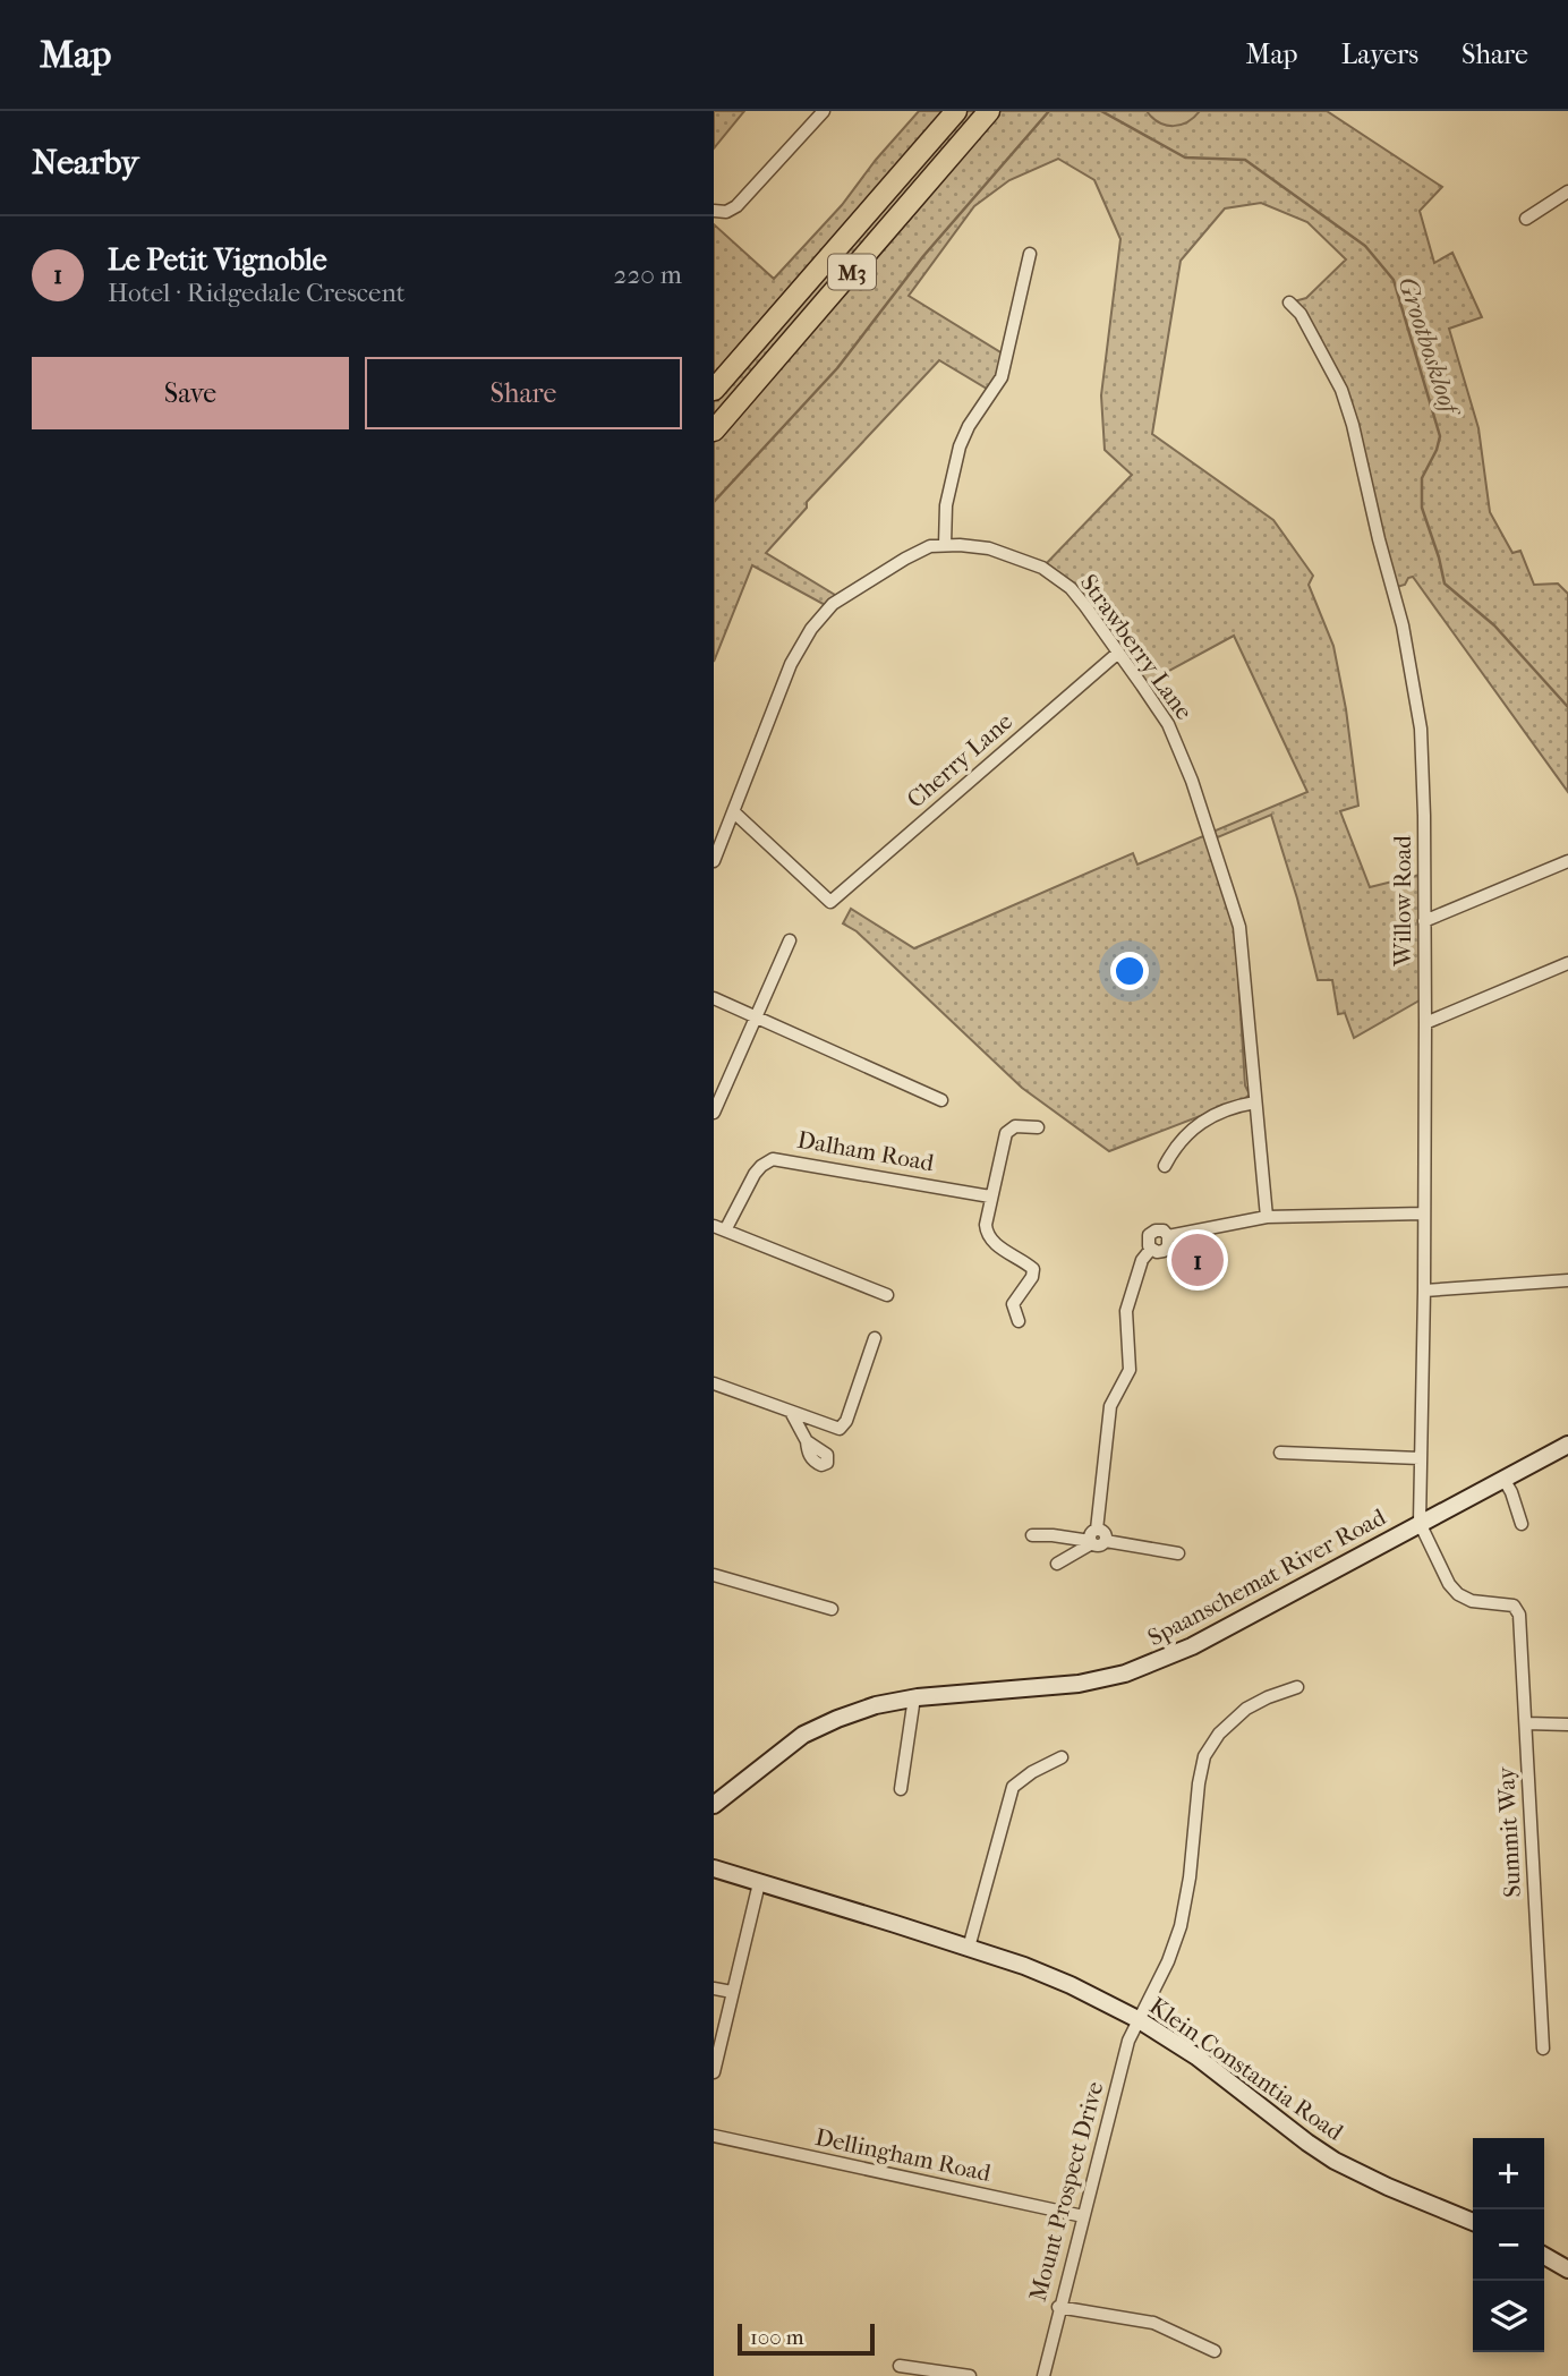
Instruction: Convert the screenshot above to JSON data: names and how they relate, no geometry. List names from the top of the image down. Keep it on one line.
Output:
{"streets":{"highway":["M3"],"main road":["Spaanschemat River Road","Klein Constantia Road"],"street":["Strawberry Lane","Cherry Lane","Willow Road","Dalham Road","Summit Way","Dellingham Road","Mount Prospect Drive"]},"crossings":[["Strawberry Lane","Cherry Lane"],["Willow Road","Spaanschemat River Road"],["Willow Road","Summit Way"],["Spaanschemat River Road","Summit Way"],["Klein Constantia Road","Mount Prospect Drive"],["Dellingham Road","Mount Prospect Drive"]],"water":["Grootboskloof"],"scale_bar":"100 m","page":{"header":"Map","nav":["Map","Layers","Share"],"heading":"Nearby","list":[{"mark":"1","name":"Le Petit Vignoble","note":"Hotel · Ridgedale Crescent","value":"220 m"}],"buttons":["Save","Share"],"pins":"1","map_buttons":["+","−"],"scale":"100 m"}}
